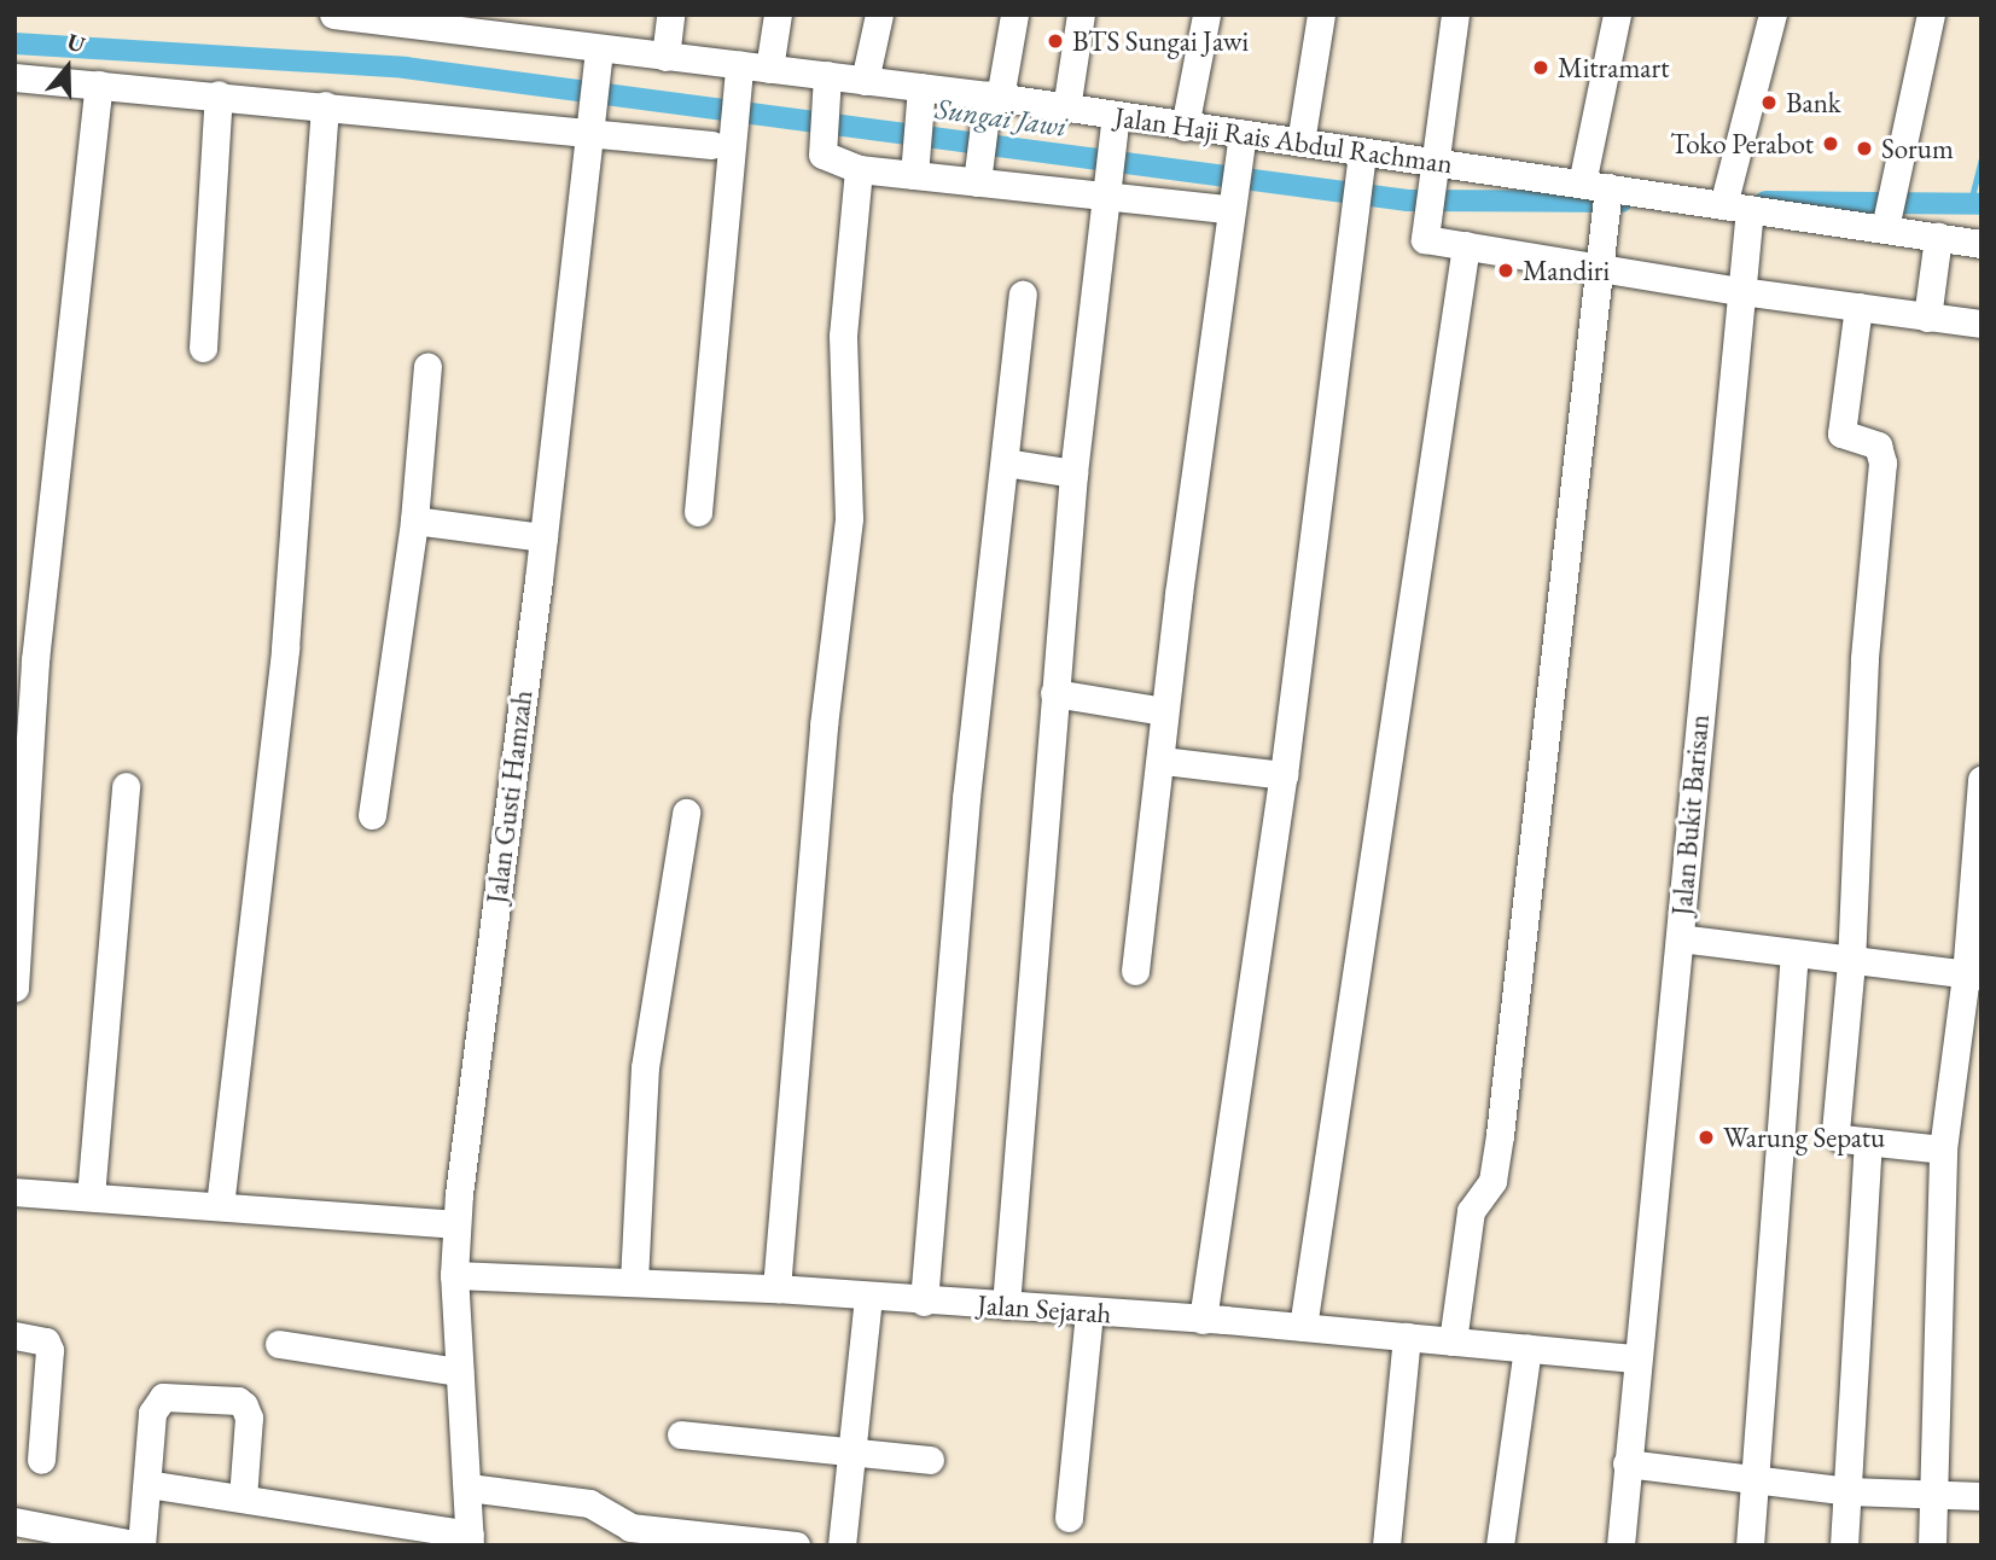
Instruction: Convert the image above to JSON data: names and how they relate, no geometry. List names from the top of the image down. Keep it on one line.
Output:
{"streets":{"street":["Jalan Haji Rais Abdul Rachman","Jalan Gusti Hamzah","Jalan Bukit Barisan","Jalan Sejarah"]},"crossings":[["Jalan Haji Rais Abdul Rachman","Jalan Gusti Hamzah"],["Jalan Haji Rais Abdul Rachman","Jalan Bukit Barisan"],["Jalan Gusti Hamzah","Jalan Sejarah"],["Jalan Bukit Barisan","Jalan Sejarah"]],"water":["Sungai Jawi"],"places":["BTS Sungai Jawi","Mitramart","Bank","Toko Perabot","Sorum","Mandiri","Warung Sepatu"],"north":"top"}
